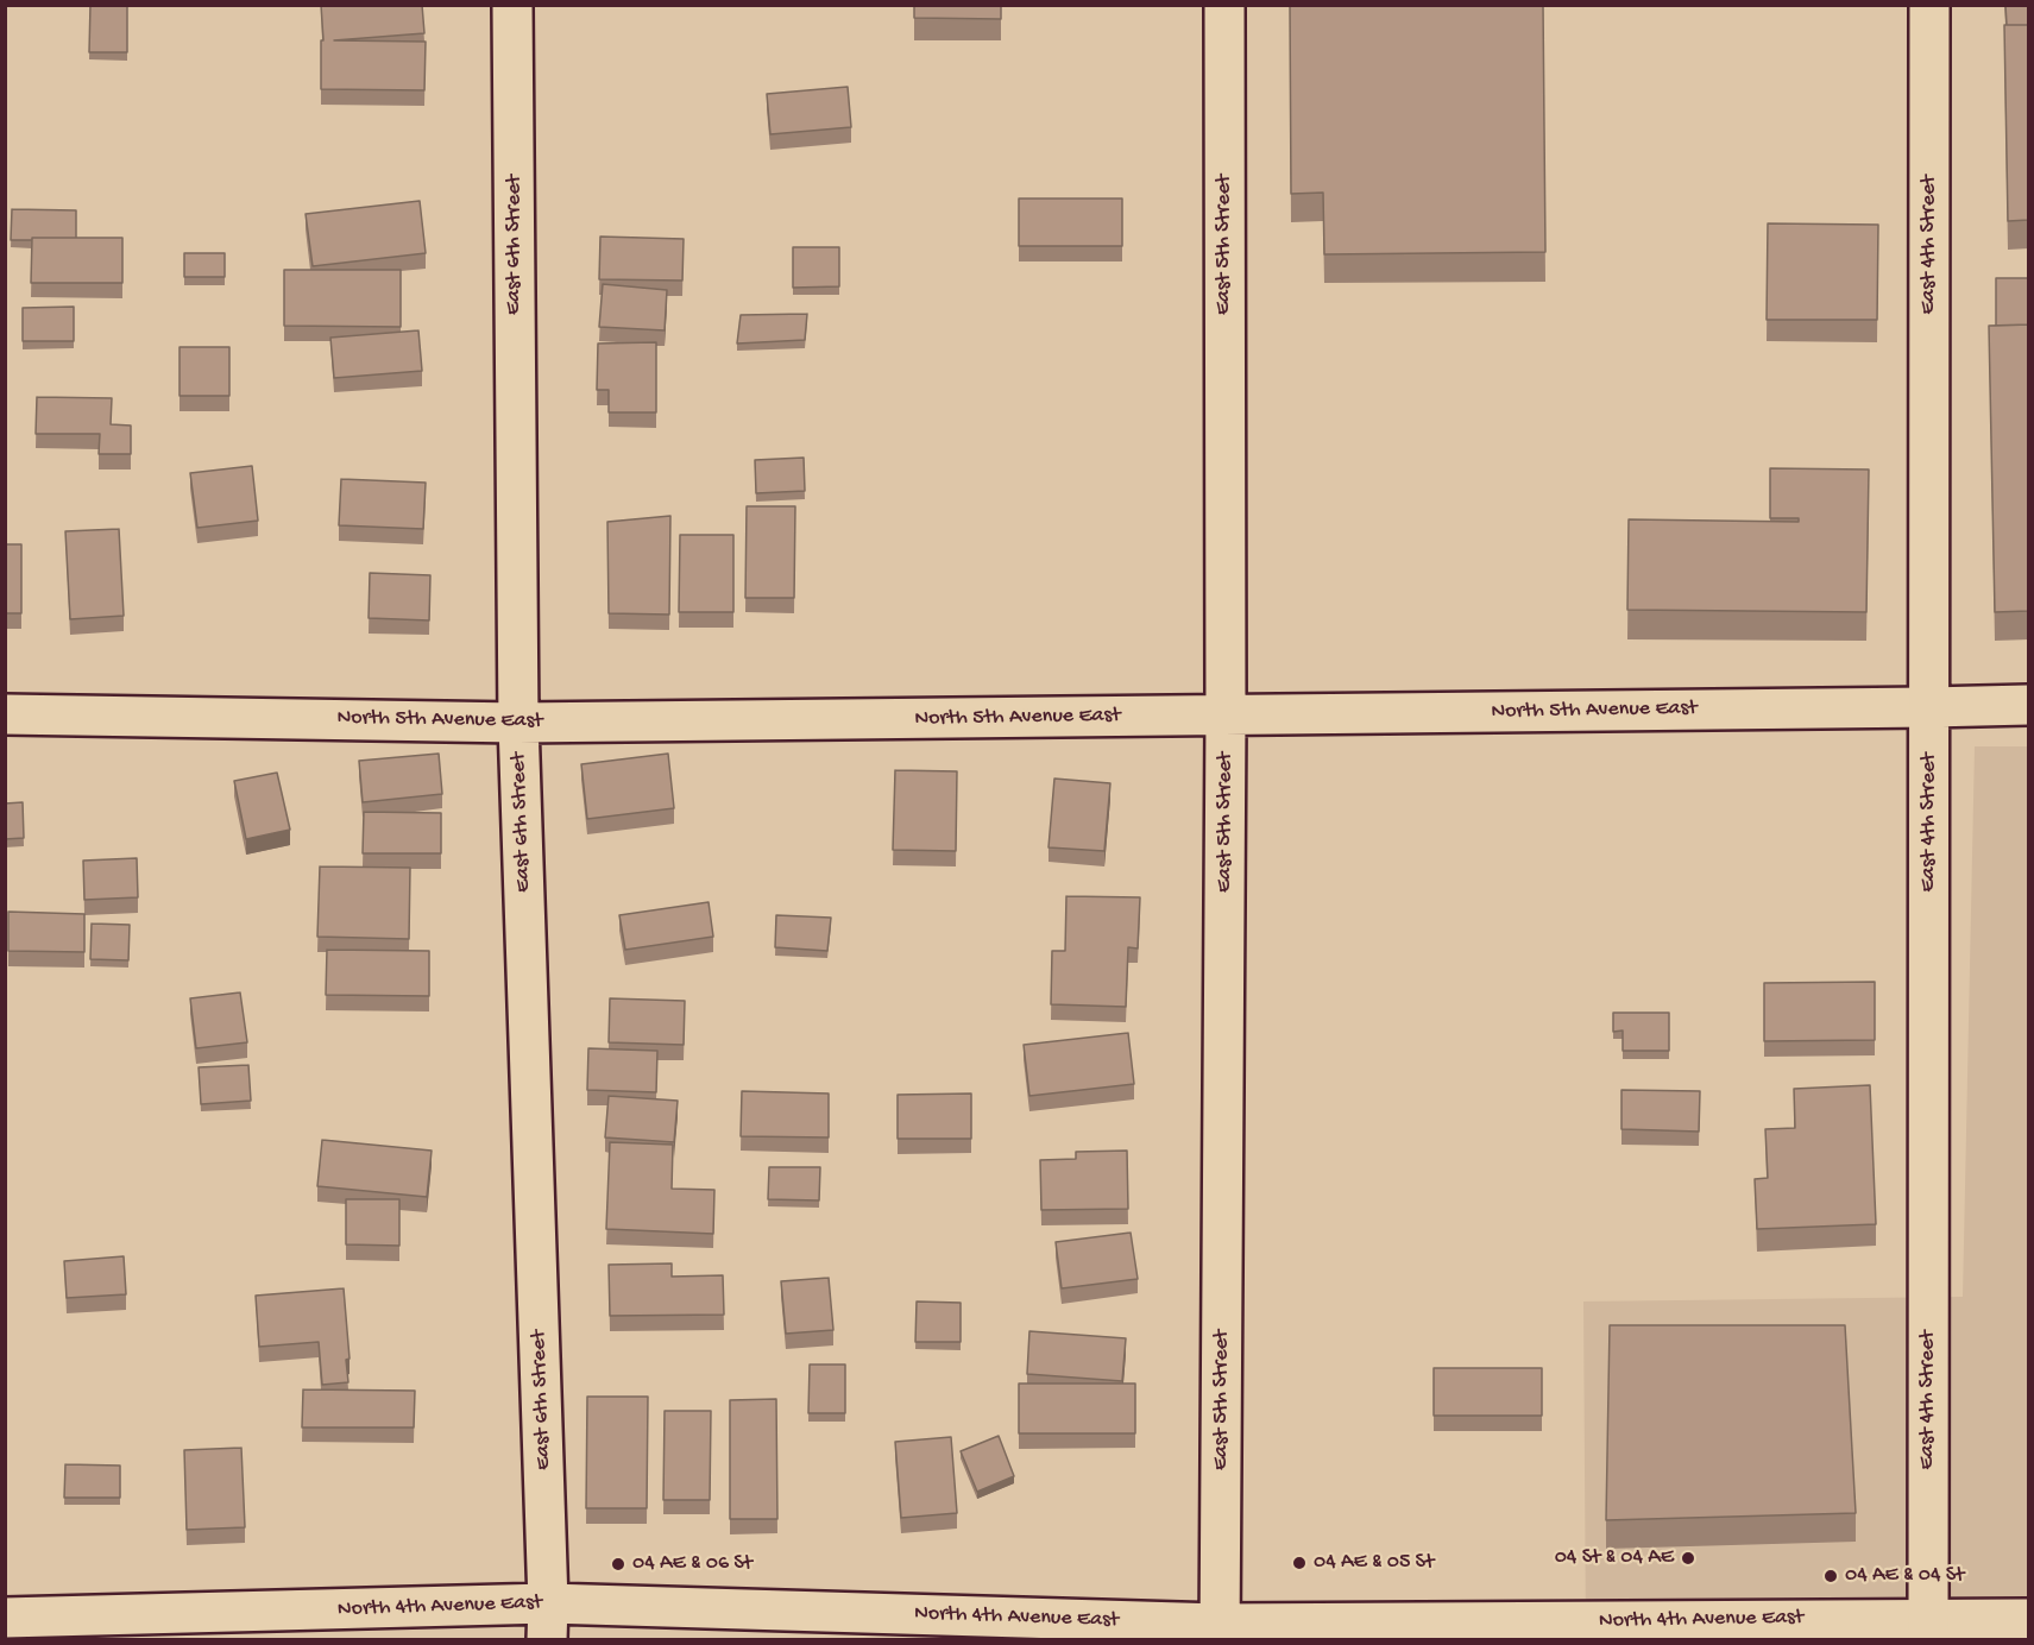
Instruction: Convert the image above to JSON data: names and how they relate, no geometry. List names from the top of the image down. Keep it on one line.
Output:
{"streets":{"street":["East 6th Street","East 5th Street","East 4th Street","North 5th Avenue East","North 4th Avenue East"]},"crossings":[["East 6th Street","North 5th Avenue East"],["East 6th Street","North 4th Avenue East"],["East 5th Street","North 5th Avenue East"],["East 5th Street","North 4th Avenue East"],["East 4th Street","North 5th Avenue East"],["East 4th Street","North 4th Avenue East"]],"places":["04 St & 04 AE","04 AE & 05 St","04 AE & 06 St","04 AE & 04 St"]}
